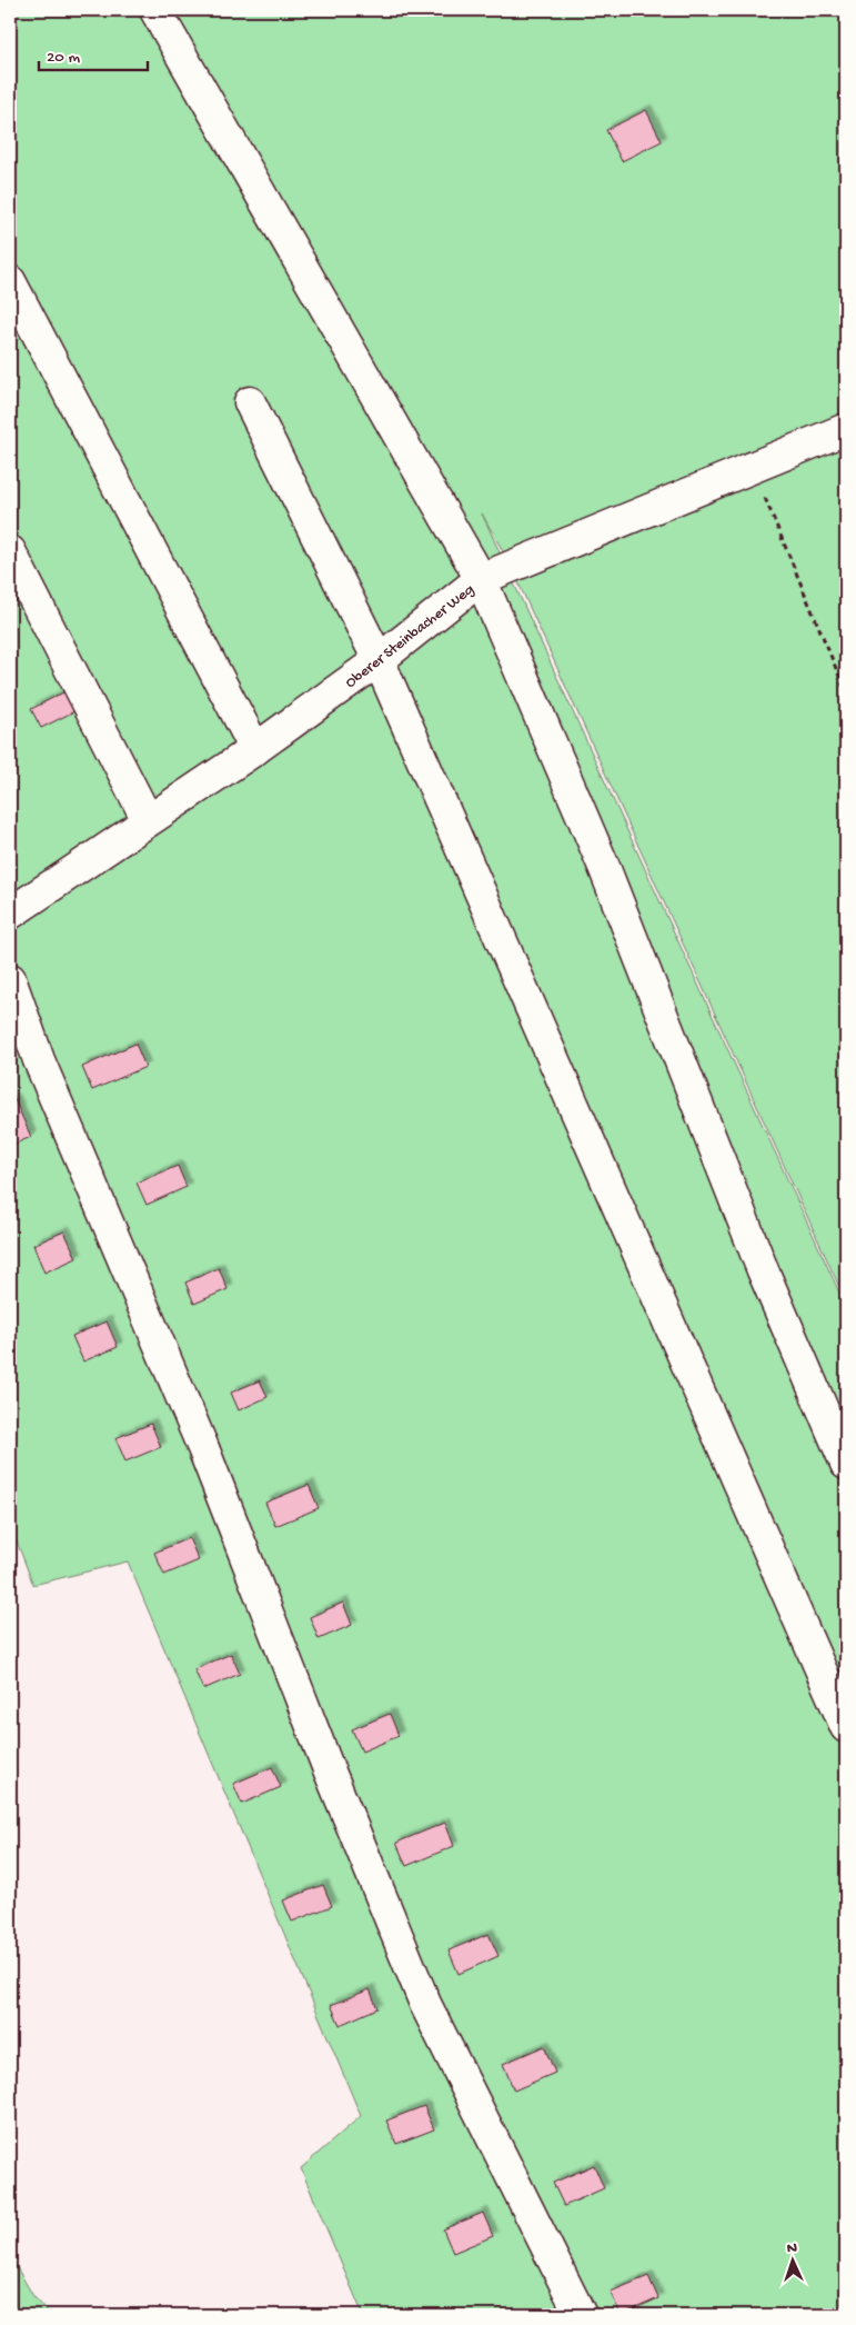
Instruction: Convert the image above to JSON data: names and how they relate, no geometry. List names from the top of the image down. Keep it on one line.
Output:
{"streets":{"street":["Oberer Steinbacher Weg"]},"scale_bar":"20 m","north":"top"}
